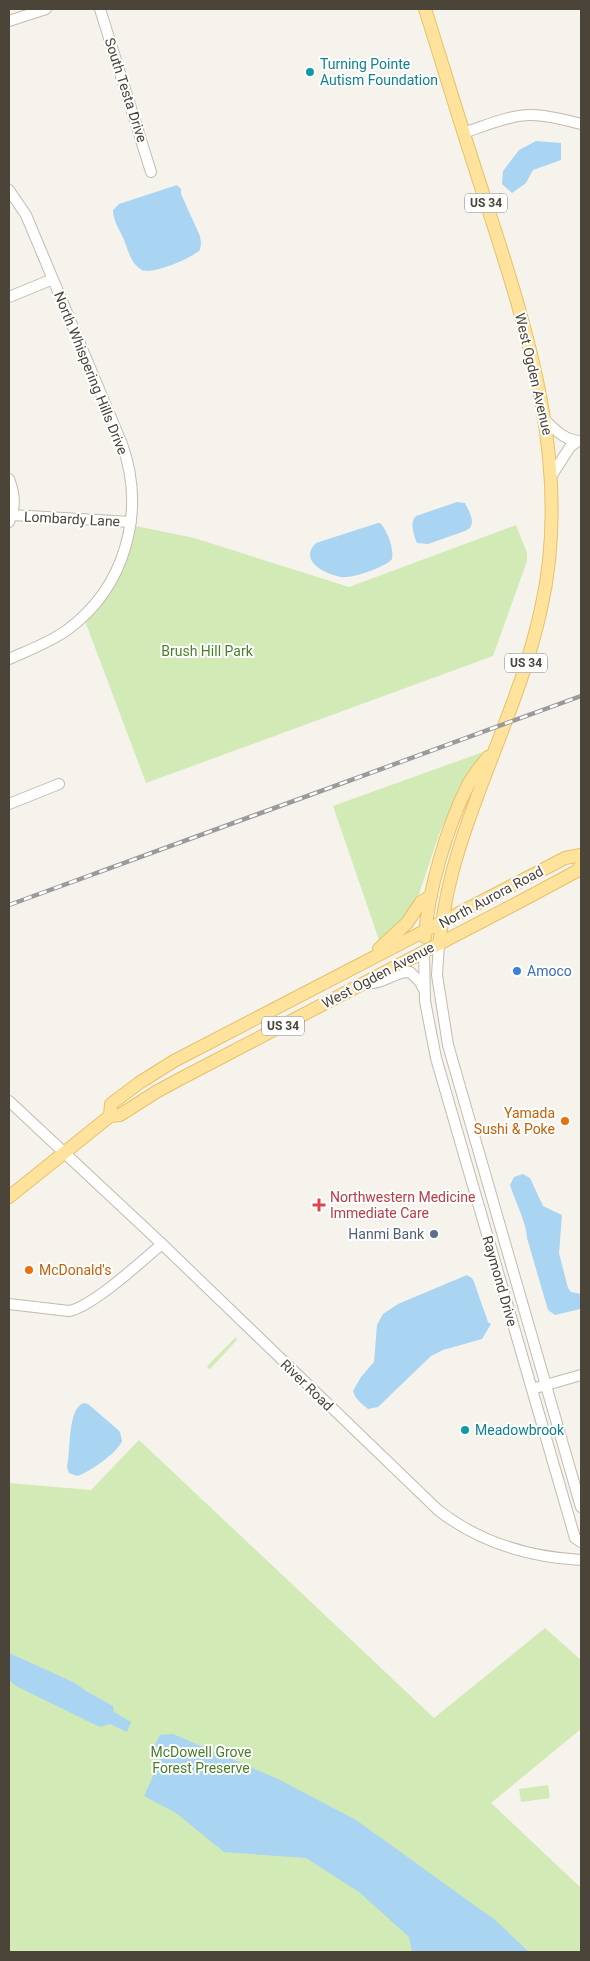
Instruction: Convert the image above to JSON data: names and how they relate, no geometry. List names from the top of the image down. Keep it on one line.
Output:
{"streets":{"main road":["US 34","West Ogden Avenue","North Aurora Road","Raymond Drive"],"street":["South Testa Drive","North Whispering Hills Drive","Lombardy Lane","River Road"]},"crossings":[["North Whispering Hills Drive","Lombardy Lane"],["West Ogden Avenue","North Aurora Road"],["West Ogden Avenue","Raymond Drive"],["West Ogden Avenue","River Road"],["North Aurora Road","Raymond Drive"]],"parks":["Brush Hill Park","McDowell Grove Forest Preserve"],"places":{"other":["Turning Pointe Autism Foundation","Amoco","Yamada Sushi & Poke","Hanmi Bank","McDonald's","Meadowbrook"],"health":["Northwestern Medicine Immediate Care"]}}
